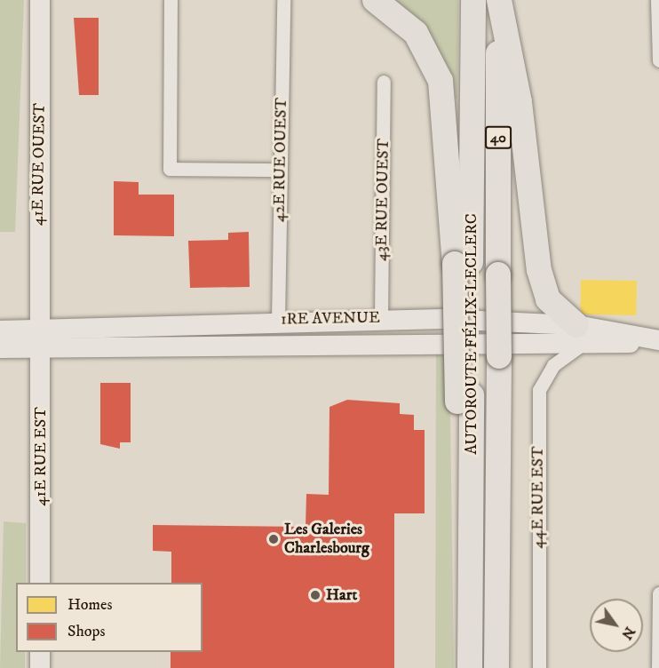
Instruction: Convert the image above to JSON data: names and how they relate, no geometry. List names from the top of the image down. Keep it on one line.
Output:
{"streets":{"highway":["40","AUTOROUTE FÉLIX-LECLERC"],"street":["42E RUE OUEST","41E RUE OUEST","43E RUE OUEST","1RE AVENUE","41E RUE EST","44E RUE EST"]},"crossings":[["42E RUE OUEST","1RE AVENUE"],["41E RUE OUEST","1RE AVENUE"],["41E RUE OUEST","41E RUE EST"],["43E RUE OUEST","1RE AVENUE"],["1RE AVENUE","41E RUE EST"],["1RE AVENUE","44E RUE EST"]],"places":["Les Galeries Charlesbourg","Hart"],"legend":["Homes","Shops"],"north":"bottom right"}
